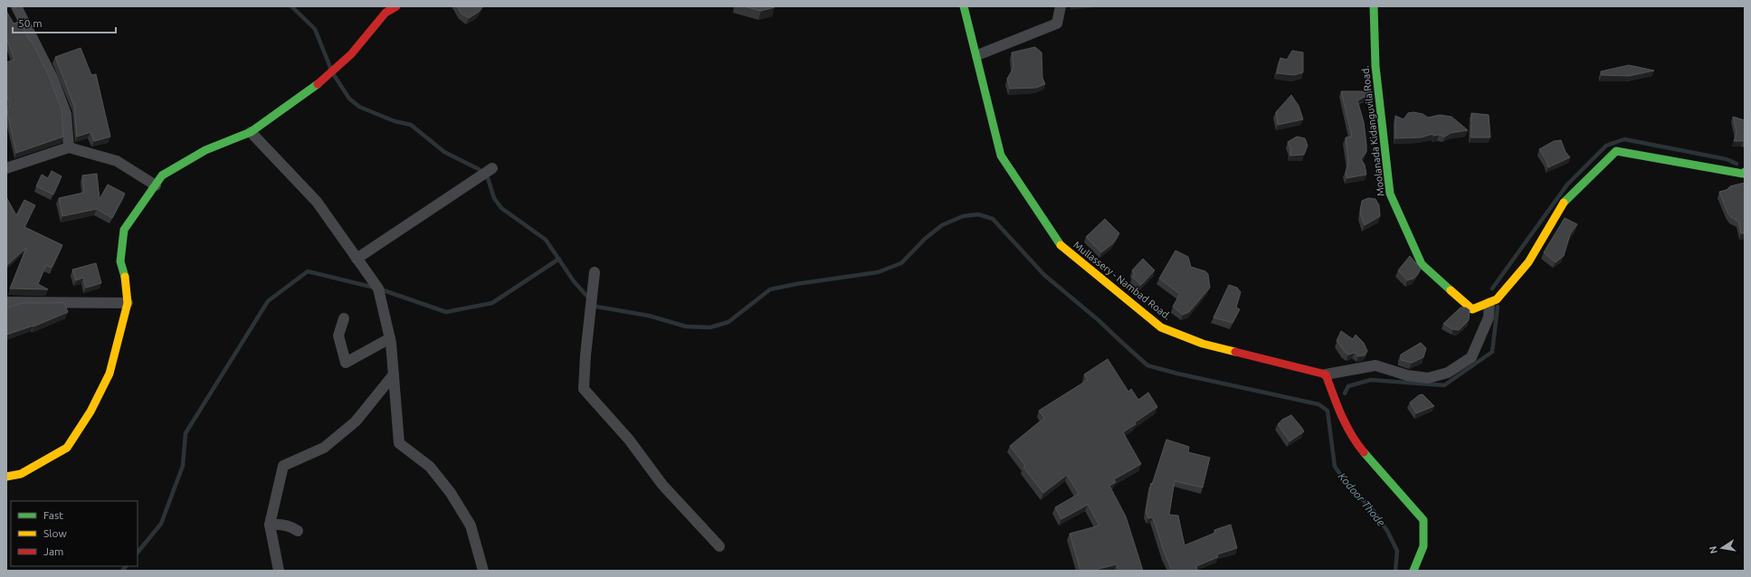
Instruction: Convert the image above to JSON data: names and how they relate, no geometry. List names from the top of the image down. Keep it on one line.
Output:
{"streets":{"street":["Moolanada Kidanguvila Road.","Mullassery - Nambad Road."]},"water":["Kodoor Thode"],"legend":["Fast","Slow","Jam"],"scale_bar":"50 m","north":"left"}
